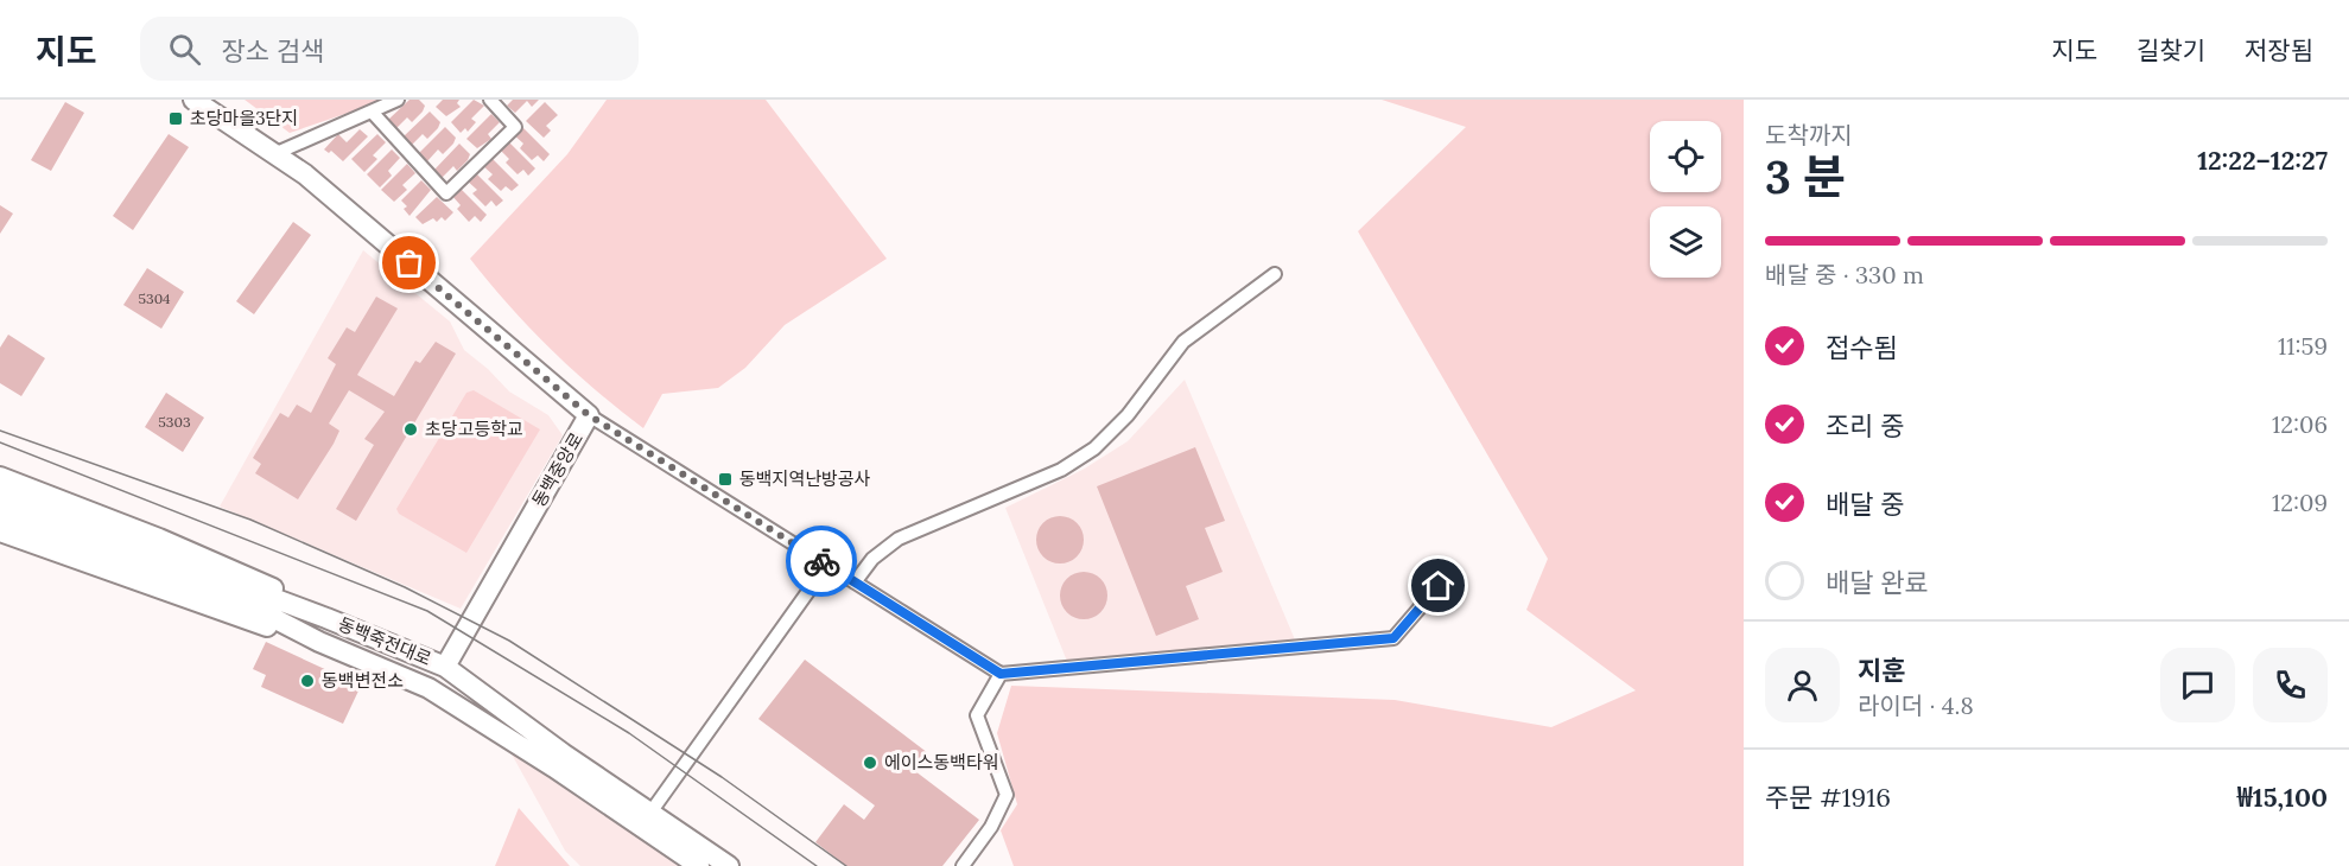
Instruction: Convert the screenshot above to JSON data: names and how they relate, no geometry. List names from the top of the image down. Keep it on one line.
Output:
{"streets":{"main road":["동백중앙로","동백죽전대로"]},"crossings":[["동백중앙로","동백죽전대로"]],"places":{"transit":["초당마을3단지","동백지역난방공사"],"other":["초당고등학교","동백변전소","에이스동백타워"]},"house_numbers":["5304","5303"],"page":{"header":"지도","search":"장소 검색","nav":["지도","길찾기","저장됨"],"heading":["3 분","도착까지","12:22–12:27"],"panel":["지훈","라이더 · 4.8","주문 #1916","₩15,100"],"bar":"배달 중 · 330 m","list":[["접수됨","11:59"],["조리 중","12:06"],["배달 중","12:09"],"배달 완료"]}}
